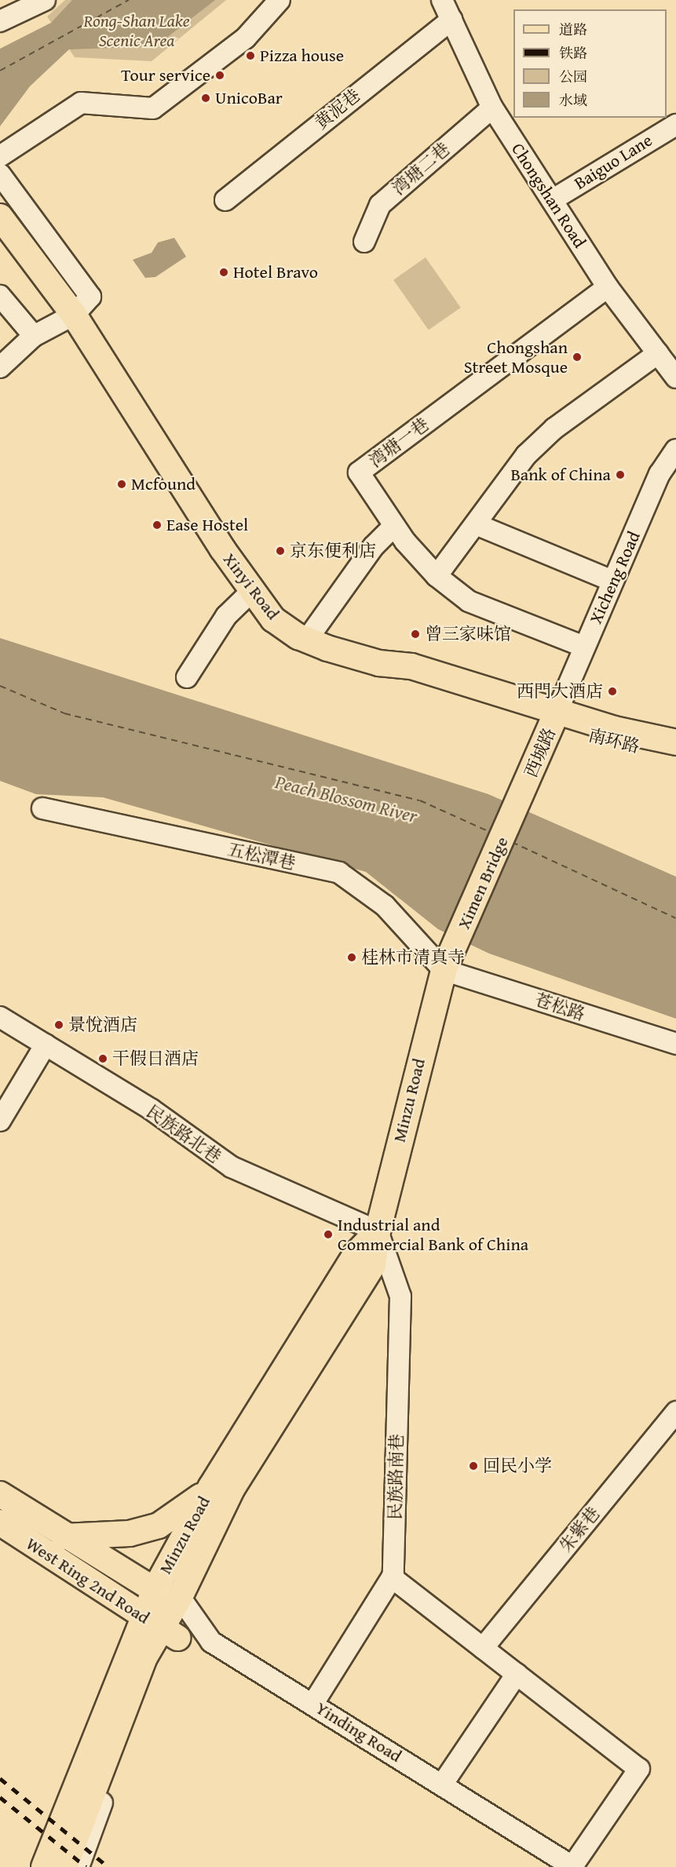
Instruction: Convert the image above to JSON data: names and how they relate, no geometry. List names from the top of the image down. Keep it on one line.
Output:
{"streets":{"main road":["Xinyi Road","南环路","西城路","Ximen Bridge","Minzu Road","West Ring 2nd Road"],"street":["黄泥巷","Baiguo Lane","湾塘二巷","Chongshan Road","湾塘一巷","Xicheng Road","五松潭巷","苍松路","民族路北巷","民族路南巷","朱紫巷","Yinding Road"]},"crossings":[["黄泥巷","Chongshan Road"],["Baiguo Lane","Chongshan Road"],["湾塘二巷","Chongshan Road"],["Chongshan Road","湾塘一巷"],["湾塘一巷","Xicheng Road"],["Xicheng Road","Xinyi Road"],["Xicheng Road","南环路"],["Xicheng Road","西城路"],["Xinyi Road","南环路"],["Xinyi Road","西城路"],["南环路","西城路"],["西城路","Ximen Bridge"],["五松潭巷","Ximen Bridge"],["五松潭巷","苍松路"],["五松潭巷","Minzu Road"],["Ximen Bridge","苍松路"],["Ximen Bridge","Minzu Road"],["苍松路","Minzu Road"],["Minzu Road","民族路北巷"],["Minzu Road","民族路南巷"],["Minzu Road","West Ring 2nd Road"],["Minzu Road","Yinding Road"],["民族路北巷","民族路南巷"]],"water":["Peach Blossom River"],"parks":["Rong-Shan Lake Scenic Area"],"places":["Pizza house","Tour service","UnicoBar","Hotel Bravo","Chongshan Street Mosque","Bank of China","Mcfound","Ease Hostel","京东便利店","曾三家味馆","西門大酒店","桂林市清真寺","景悅酒店","干假日酒店","Industrial and Commercial Bank of China","回民小学"],"legend":["道路","铁路","公园","水域"]}
